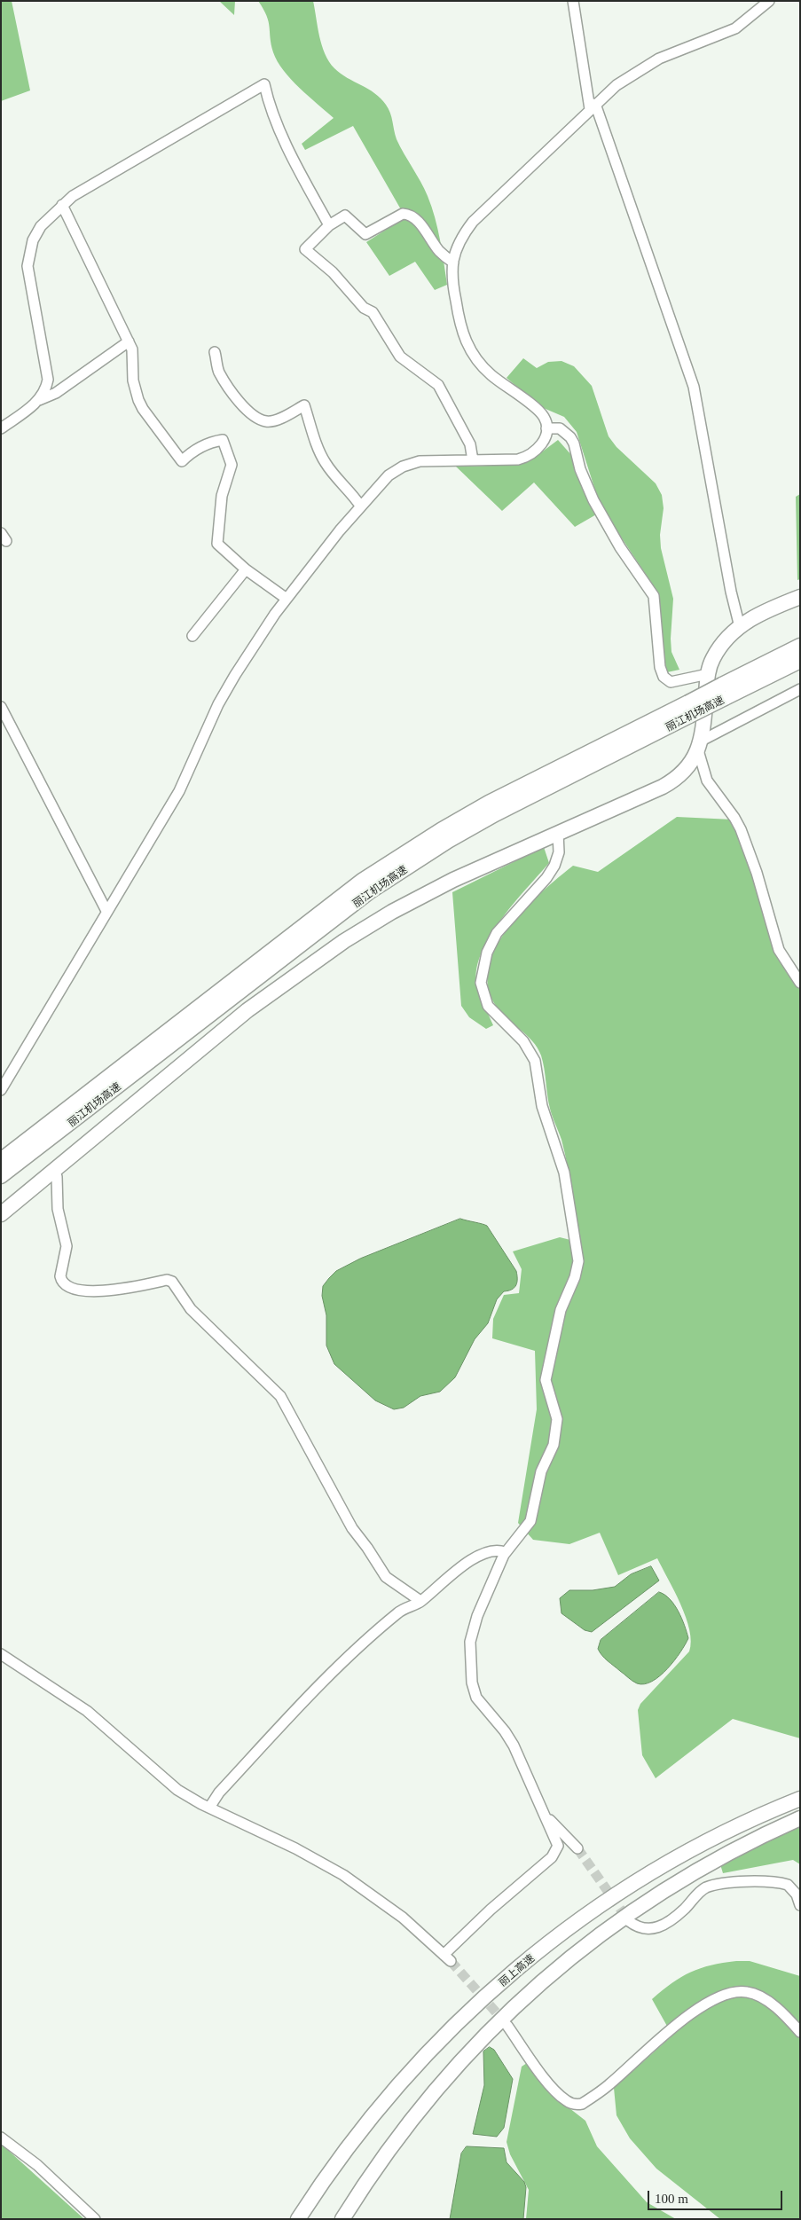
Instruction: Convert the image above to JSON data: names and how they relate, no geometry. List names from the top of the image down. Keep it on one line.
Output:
{"streets":{"highway":["丽江机场高速","丽上高速"]},"scale_bar":"100 m"}
